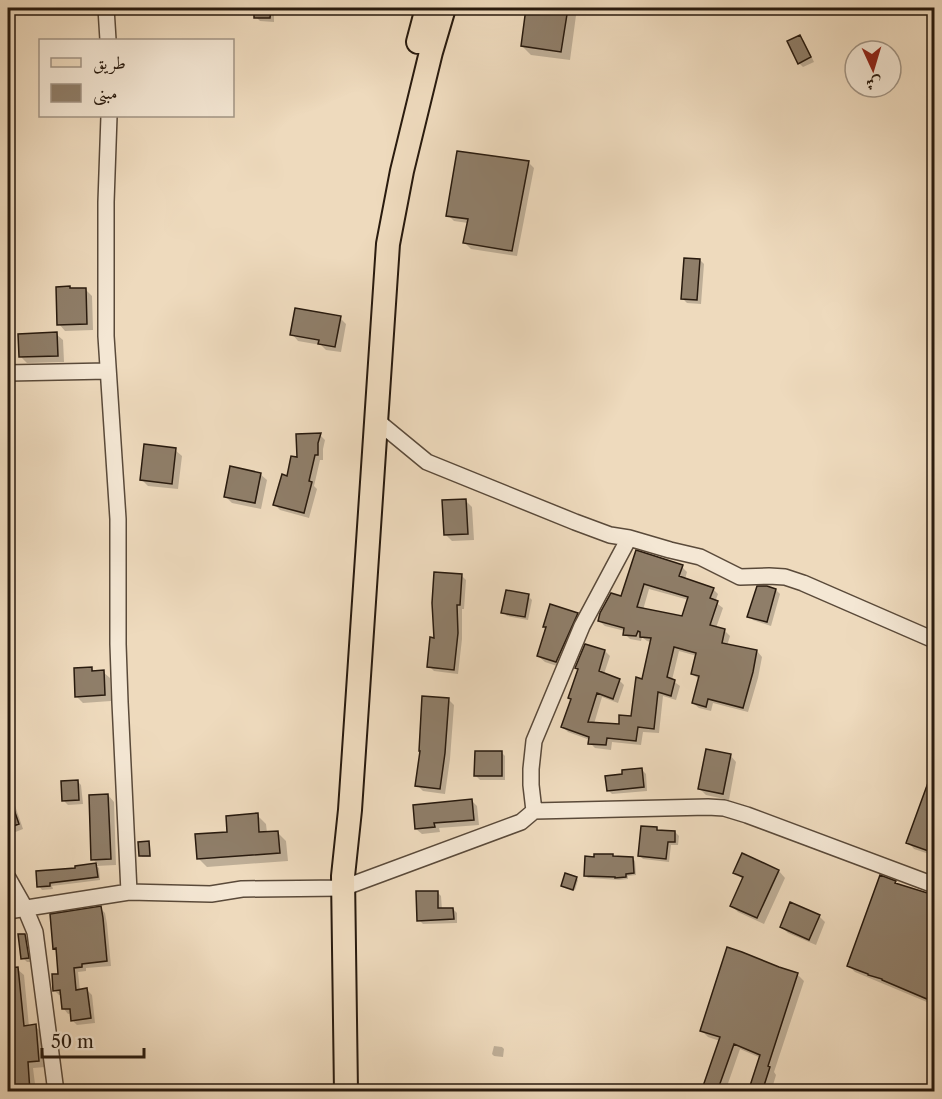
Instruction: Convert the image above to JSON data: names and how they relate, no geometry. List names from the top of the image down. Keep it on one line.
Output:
{"legend":["طريق","مبنى"],"scale_bar":"50 m","north":"bottom"}
